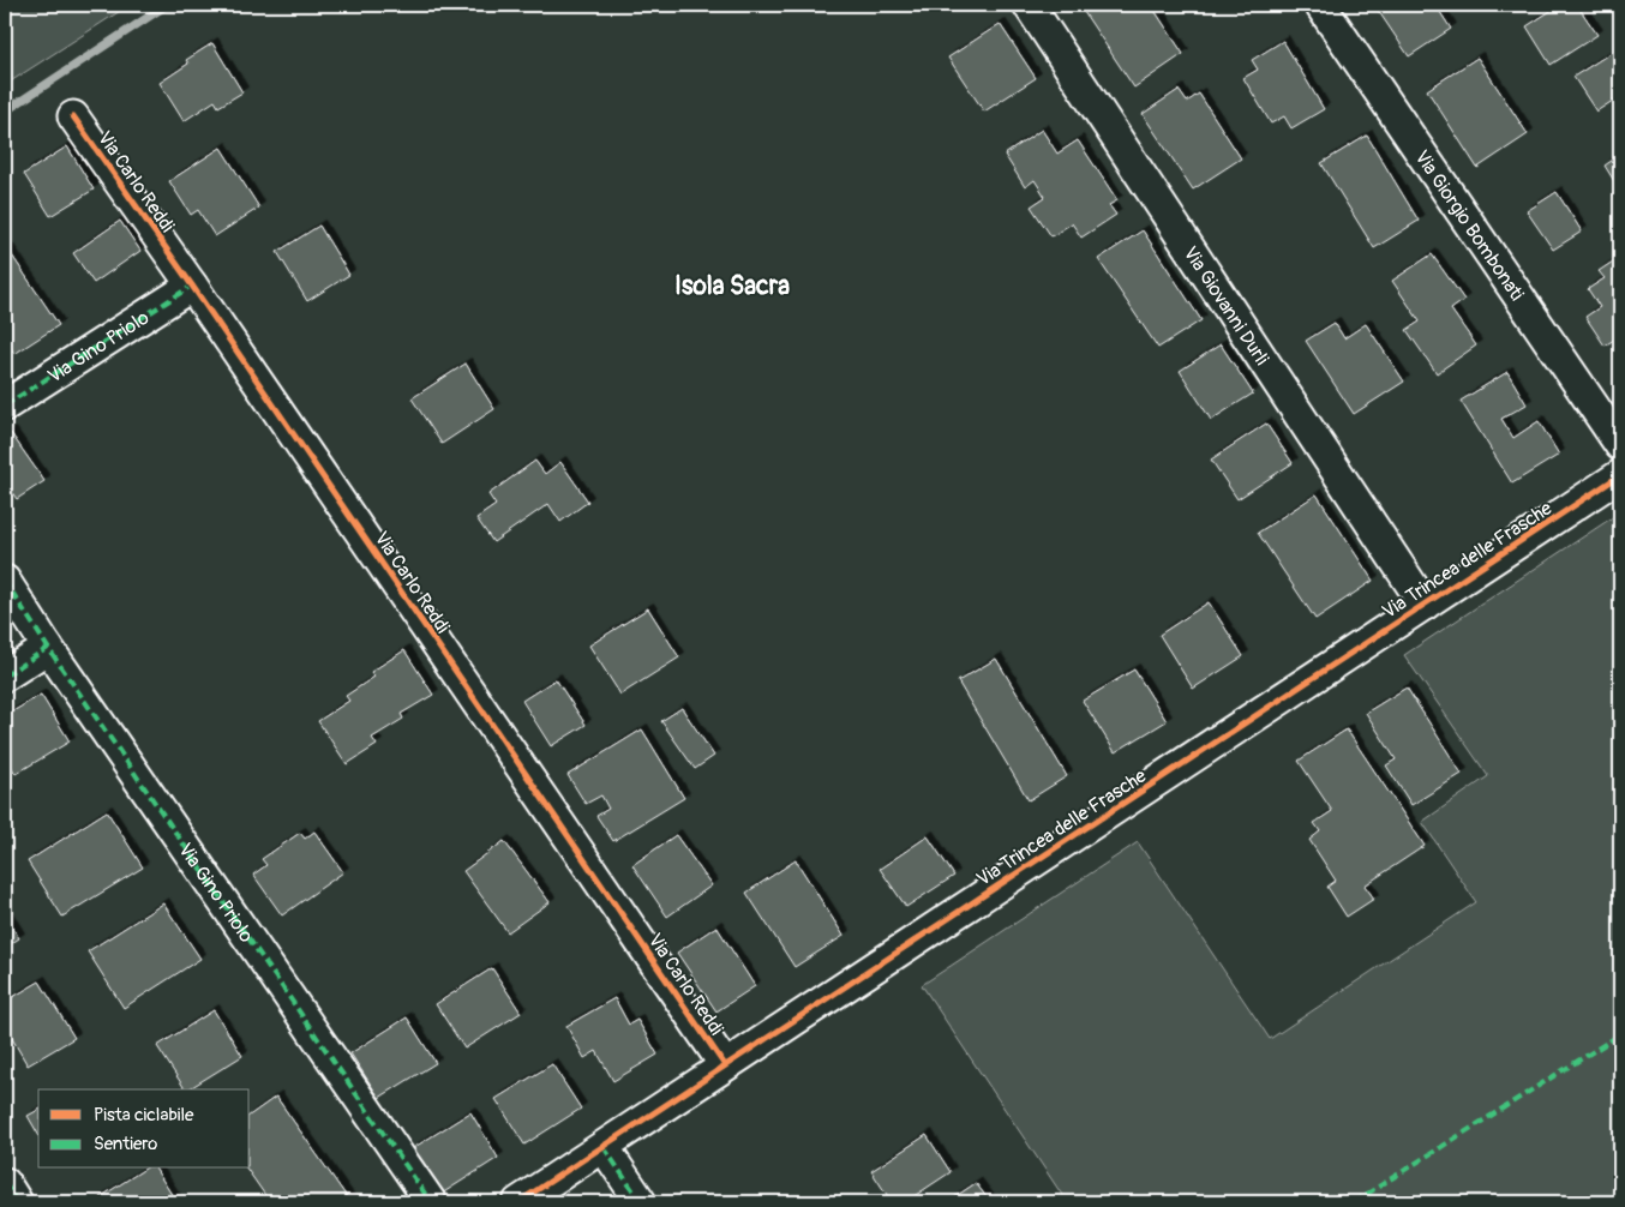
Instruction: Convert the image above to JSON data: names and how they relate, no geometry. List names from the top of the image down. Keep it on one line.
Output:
{"streets":{"street":["Via Carlo Reddi","Via Giorgio Bombonati","Via Giovanni Durli","Via Gino Priolo","Via Trincea delle Frasche"]},"crossings":[["Via Carlo Reddi","Via Gino Priolo"],["Via Carlo Reddi","Via Trincea delle Frasche"],["Via Giovanni Durli","Via Trincea delle Frasche"]],"districts":["Isola Sacra"],"legend":["Pista ciclabile","Sentiero"]}
